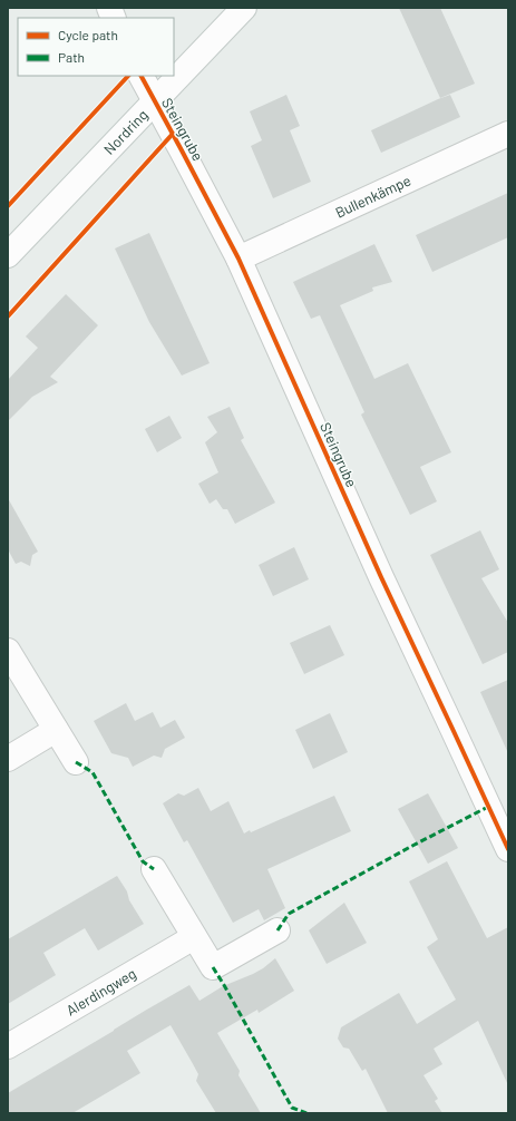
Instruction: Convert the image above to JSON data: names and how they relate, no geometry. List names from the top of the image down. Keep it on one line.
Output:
{"streets":{"street":["Steingrube","Nordring","Bullenkämpe","Alerdingweg"]},"crossings":[["Steingrube","Nordring"],["Steingrube","Bullenkämpe"]],"legend":["Cycle path","Path"]}
